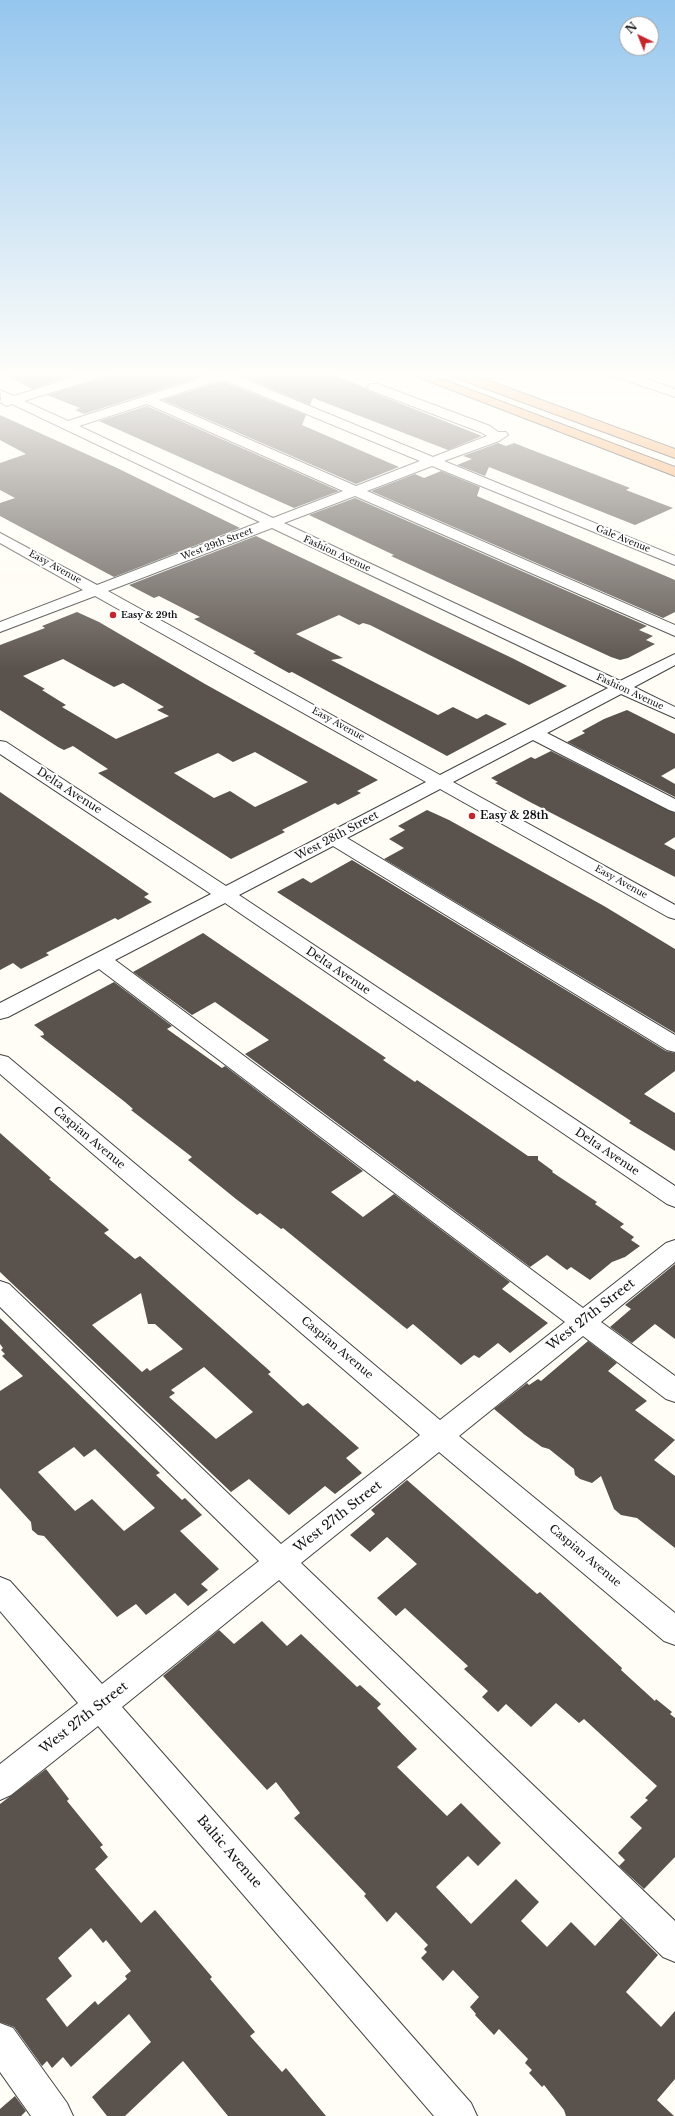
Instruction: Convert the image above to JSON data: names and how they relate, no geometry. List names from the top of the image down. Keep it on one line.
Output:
{"streets":{"street":["Gale Avenue","West 29th Street","Fashion Avenue","Easy Avenue","Delta Avenue","West 28th Street","Caspian Avenue","West 27th Street","Baltic Avenue"]},"crossings":[["West 29th Street","Fashion Avenue"],["West 29th Street","Easy Avenue"],["Fashion Avenue","West 28th Street"],["Easy Avenue","West 28th Street"],["Delta Avenue","West 28th Street"],["Caspian Avenue","West 27th Street"],["West 27th Street","Baltic Avenue"]],"places":["Easy & 29th","Easy & 28th"],"north":"top left"}
